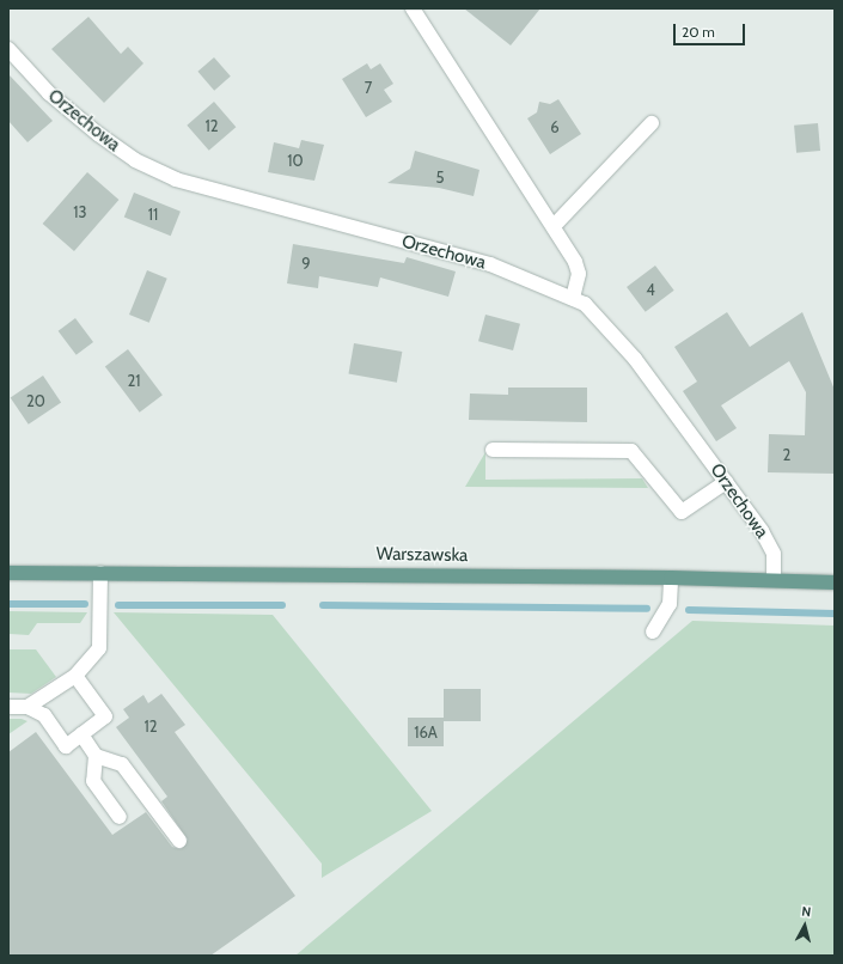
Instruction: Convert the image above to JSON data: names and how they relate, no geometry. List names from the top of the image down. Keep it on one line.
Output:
{"streets":{"main road":["Warszawska"],"street":["Orzechowa"]},"crossings":[["Orzechowa","Warszawska"]],"house_numbers":["7","12","6","10","5","13","11","9","4","21","20","2","12","16A"],"scale_bar":"20 m","north":"top"}
